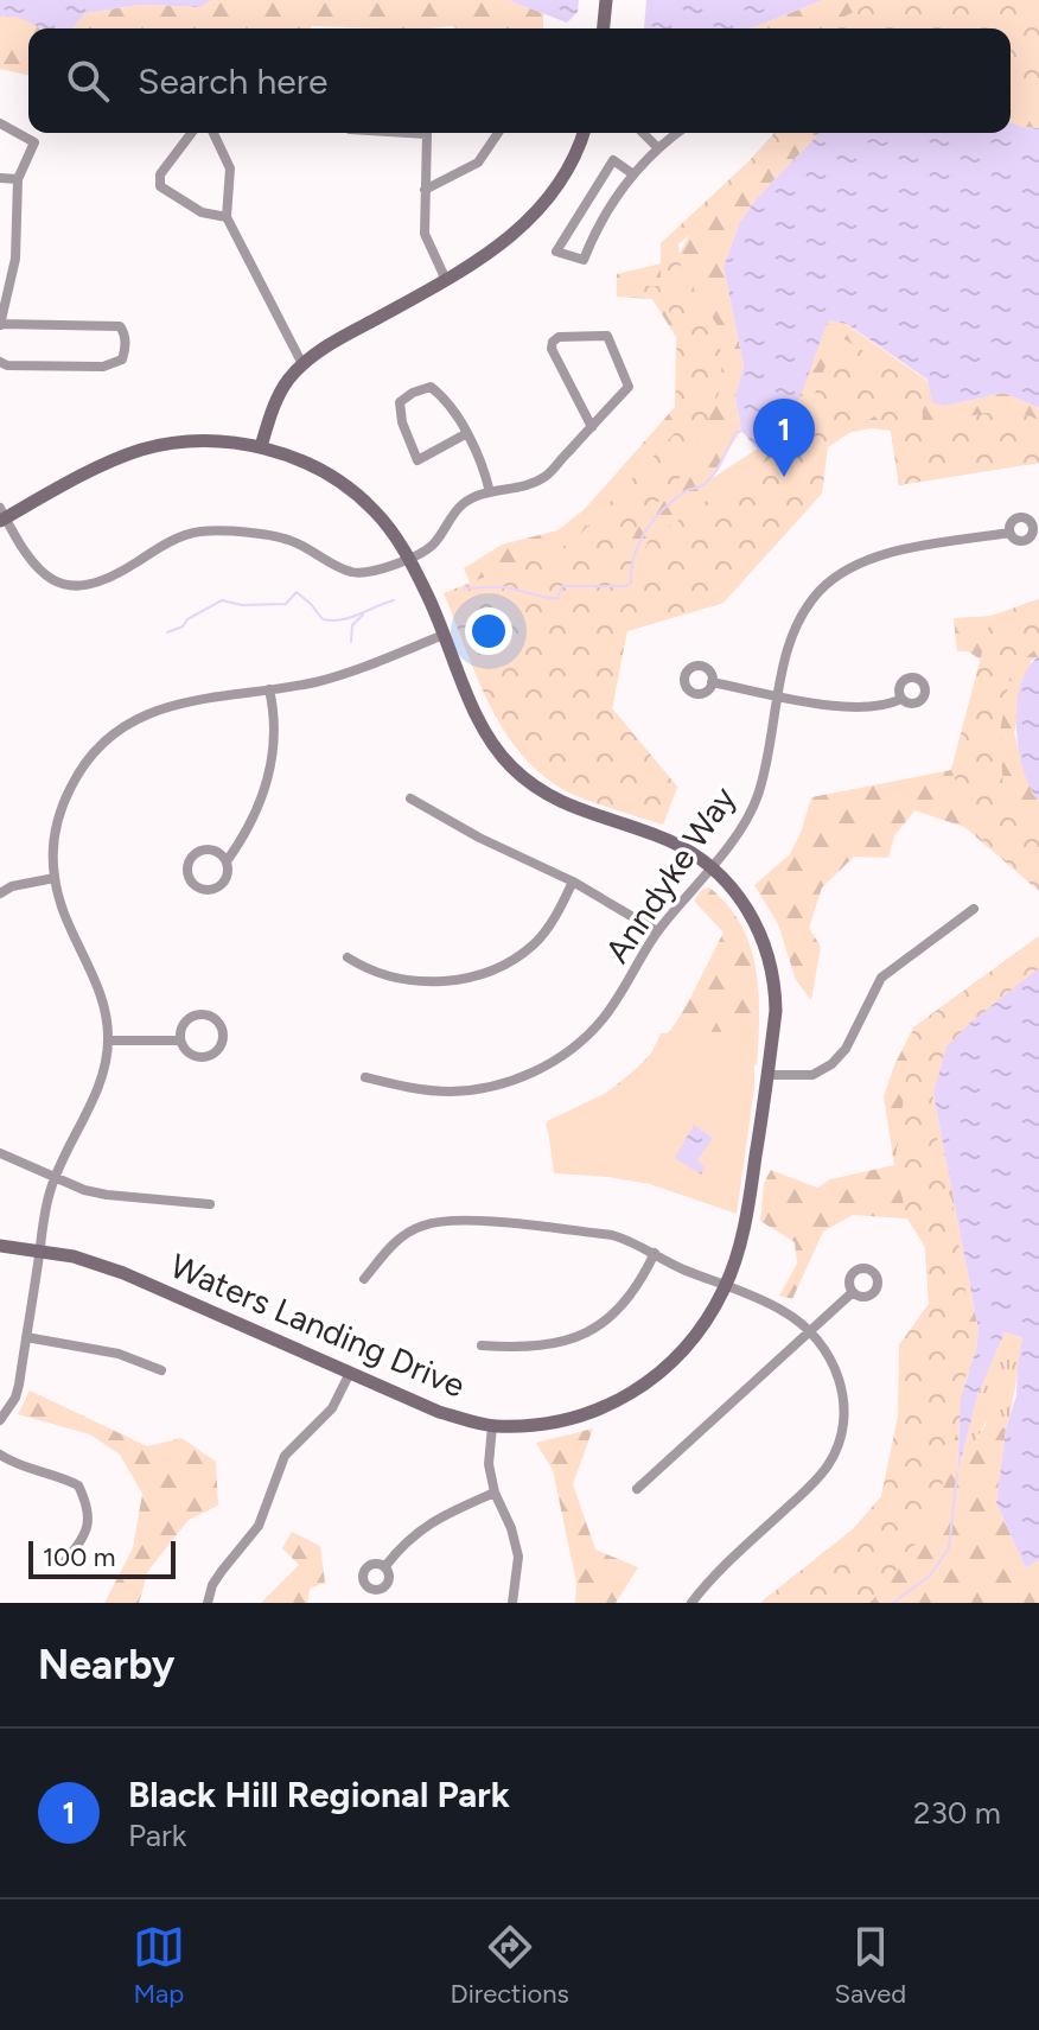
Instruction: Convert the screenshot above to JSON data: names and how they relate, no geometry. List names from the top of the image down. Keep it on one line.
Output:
{"streets":{"street":["Anndyke Way","Waters Landing Drive"]},"crossings":[["Anndyke Way","Waters Landing Drive"]],"scale_bar":"100 m","page":{"search":"Search here","pins":"1","scale":"100 m","heading":"Nearby","list":[{"mark":"1","name":"Black Hill Regional Park","note":"Park","value":"230 m"}],"nav":["Map","Directions","Saved"]}}
